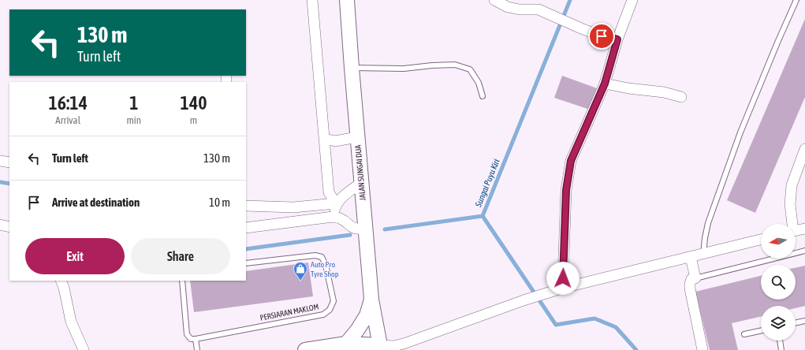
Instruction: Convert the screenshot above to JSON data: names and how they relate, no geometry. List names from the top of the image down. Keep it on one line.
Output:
{"streets":{"main road":["JALAN SUNGAI DUA"],"lane":["PERSIARAN MAKLOM"]},"water":["Sungai Puyu Kiri"],"places":{"shop":["Auto Pro Tyre Shop"]},"north":"left","page":{"turn":["130 m","Turn left"],"eta":["16:14","Arrival","1","min","140","m"],"list":[{"name":"Turn left","value":"130 m"},{"name":"Arrive at destination","value":"10 m"}],"buttons":["Exit","Share"]}}
